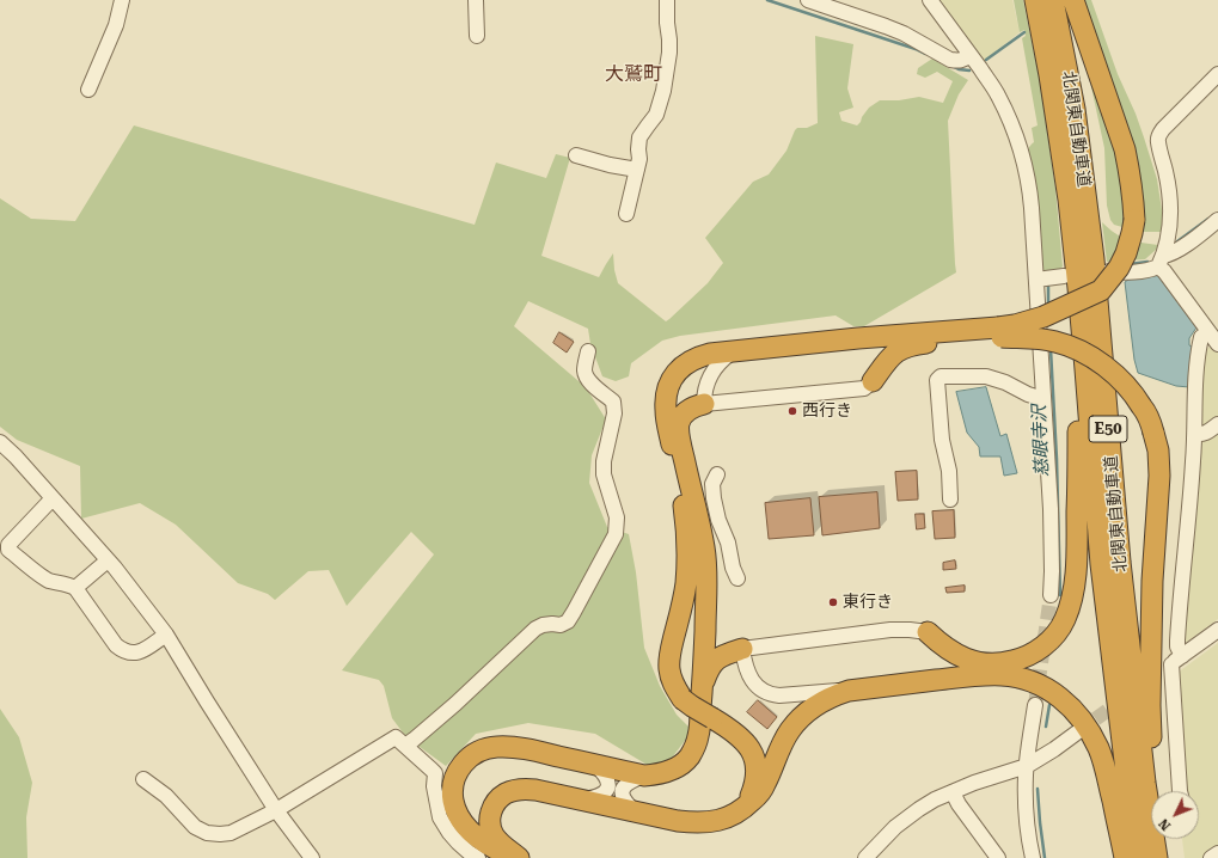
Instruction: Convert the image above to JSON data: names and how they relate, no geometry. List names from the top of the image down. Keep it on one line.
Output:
{"streets":{"highway":["北関東自動車道","E50"]},"districts":["大鷲町"],"water":["慈眼寺沢"],"places":["西行き","東行き"],"north":"bottom left"}
